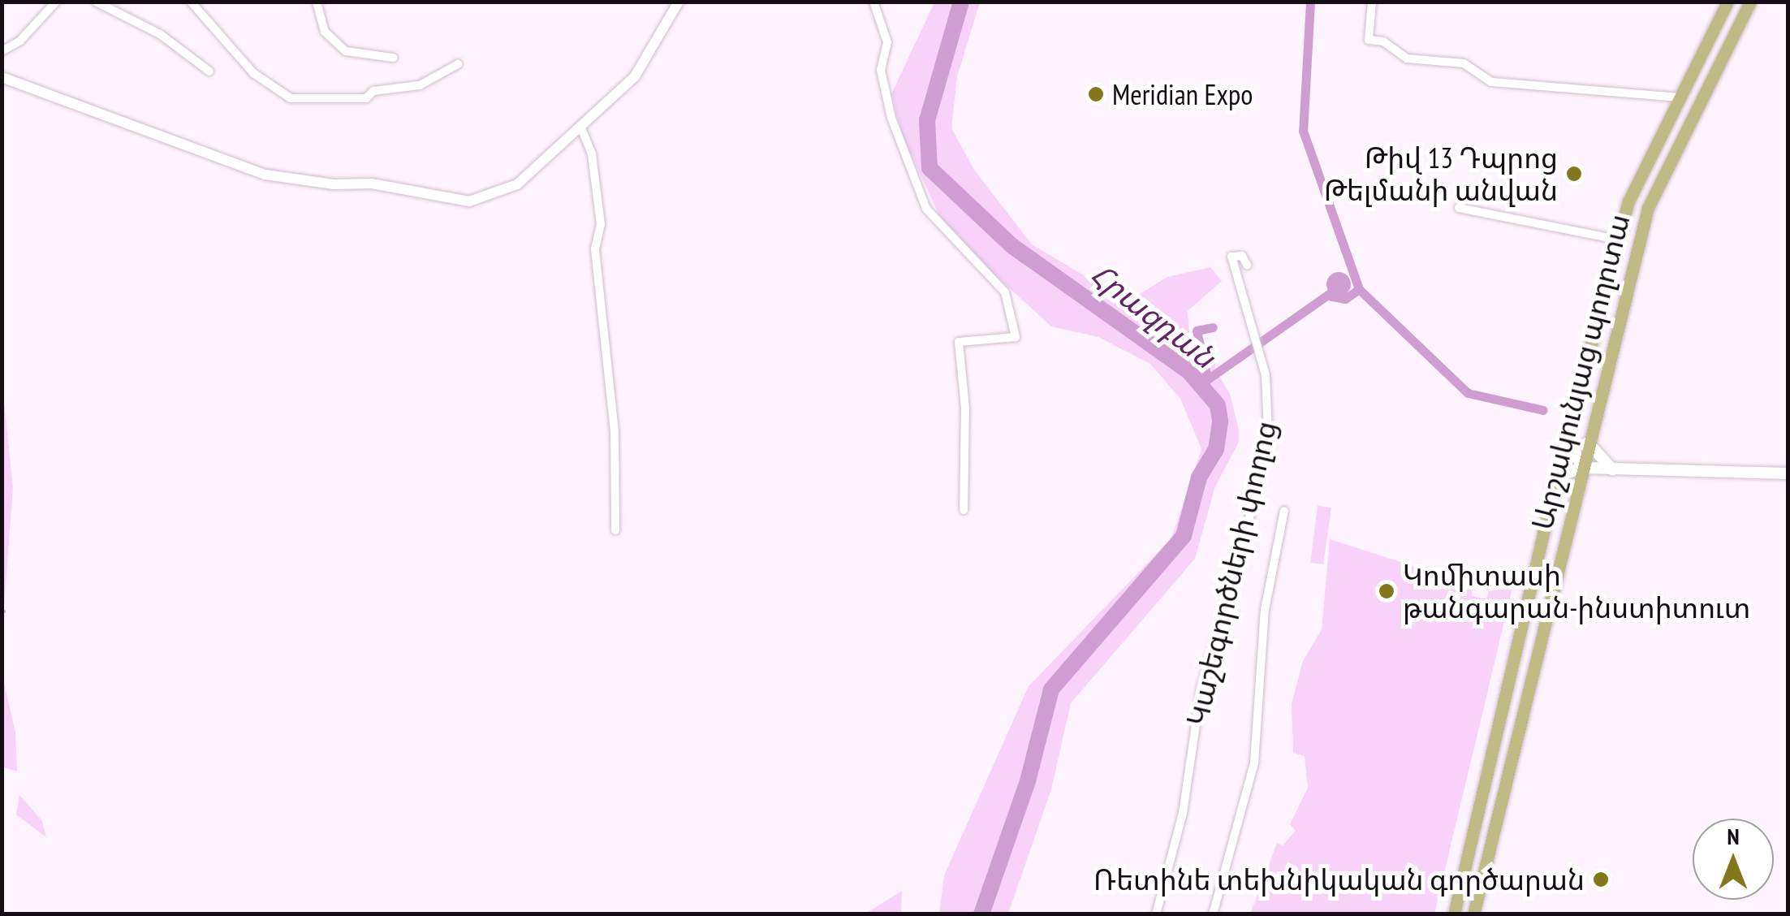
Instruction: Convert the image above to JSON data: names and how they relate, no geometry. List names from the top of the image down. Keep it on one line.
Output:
{"streets":{"main road":["Արշակունյաց պողոտա"],"street":["Կաշեգործների փողոց"]},"water":["Հրազդան"],"places":["Meridian Expo","Թիվ 13 Դպրոց Թելմանի անվան","Կոմիտասի թանգարան-ինստիտուտ","Ռետինե տեխնիկական գործարան"],"north":"top"}
